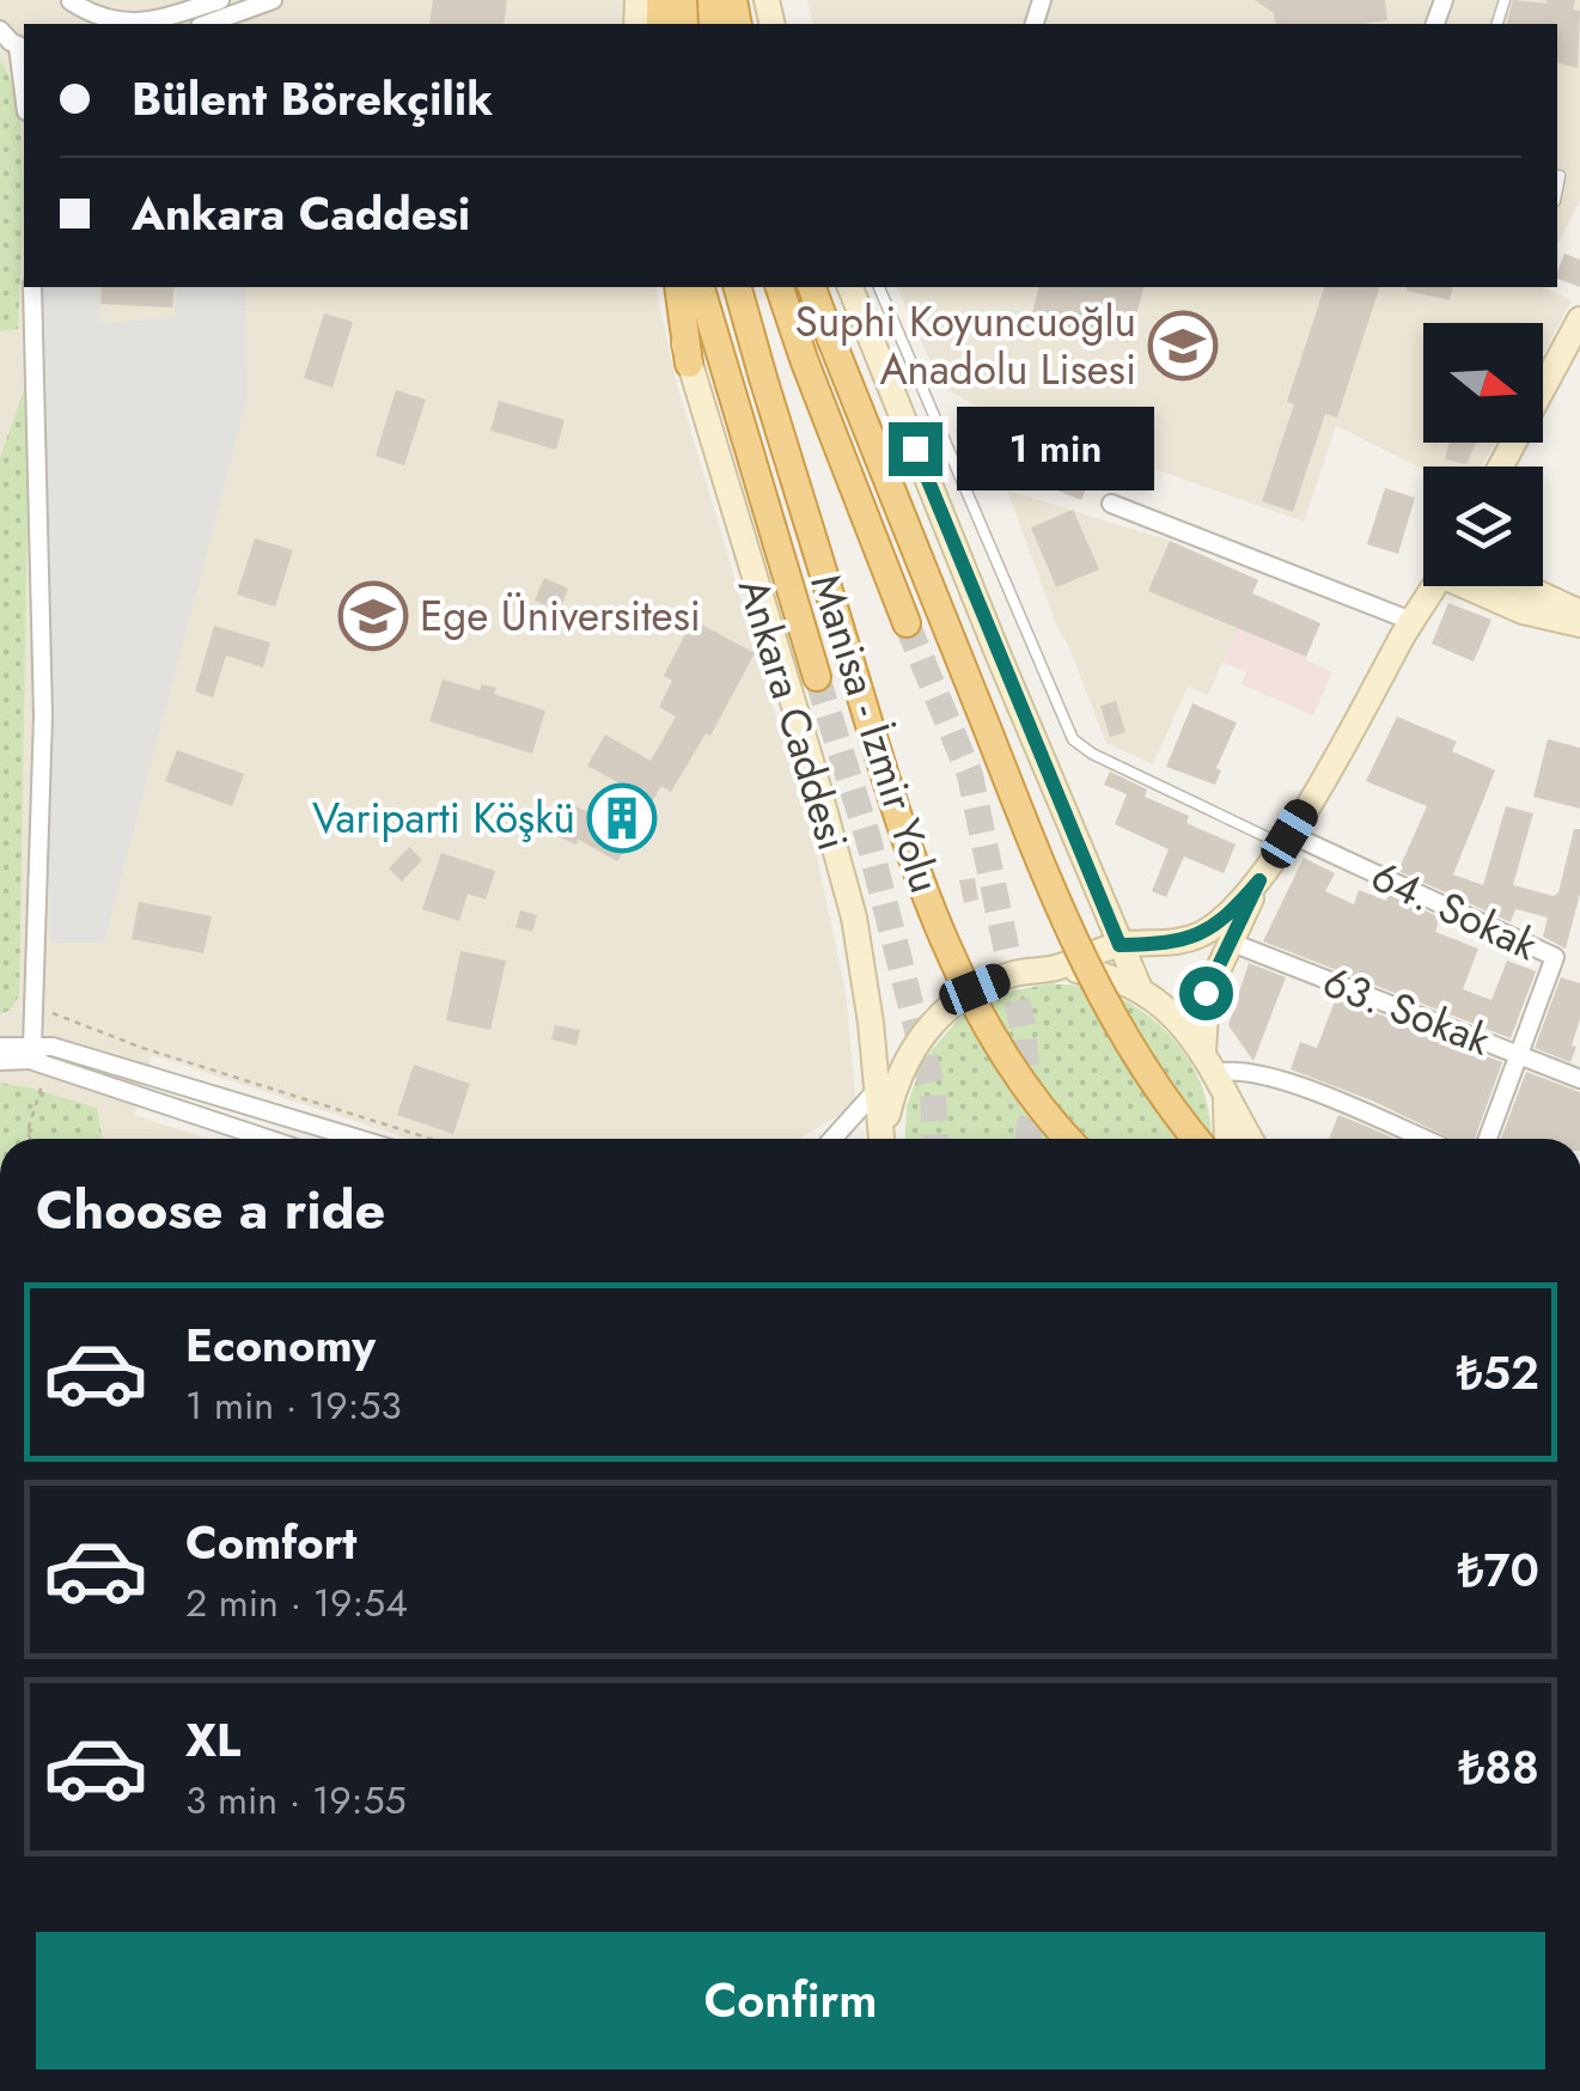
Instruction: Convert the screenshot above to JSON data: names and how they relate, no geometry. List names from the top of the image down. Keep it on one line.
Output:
{"streets":{"highway":["Ankara Caddesi","Manisa - İzmir Yolu"],"street":["64. Sokak","63. Sokak"]},"crossings":[["64. Sokak","63. Sokak"]],"places":{"school or university":["Suphi Koyuncuoğlu Anadolu Lisesi","Ege Üniversitesi"],"building":["Variparti Köşkü"]},"north":"right","page":{"banner":["Bülent Börekçilik","Ankara Caddesi"],"bubble":"1 min","heading":"Choose a ride","list":[{"name":"Economy","note":"1 min · 19:53","value":"₺52"},{"name":"Comfort","note":"2 min · 19:54","value":"₺70"},{"name":"XL","note":"3 min · 19:55","value":"₺88"}],"buttons":"Confirm"}}
